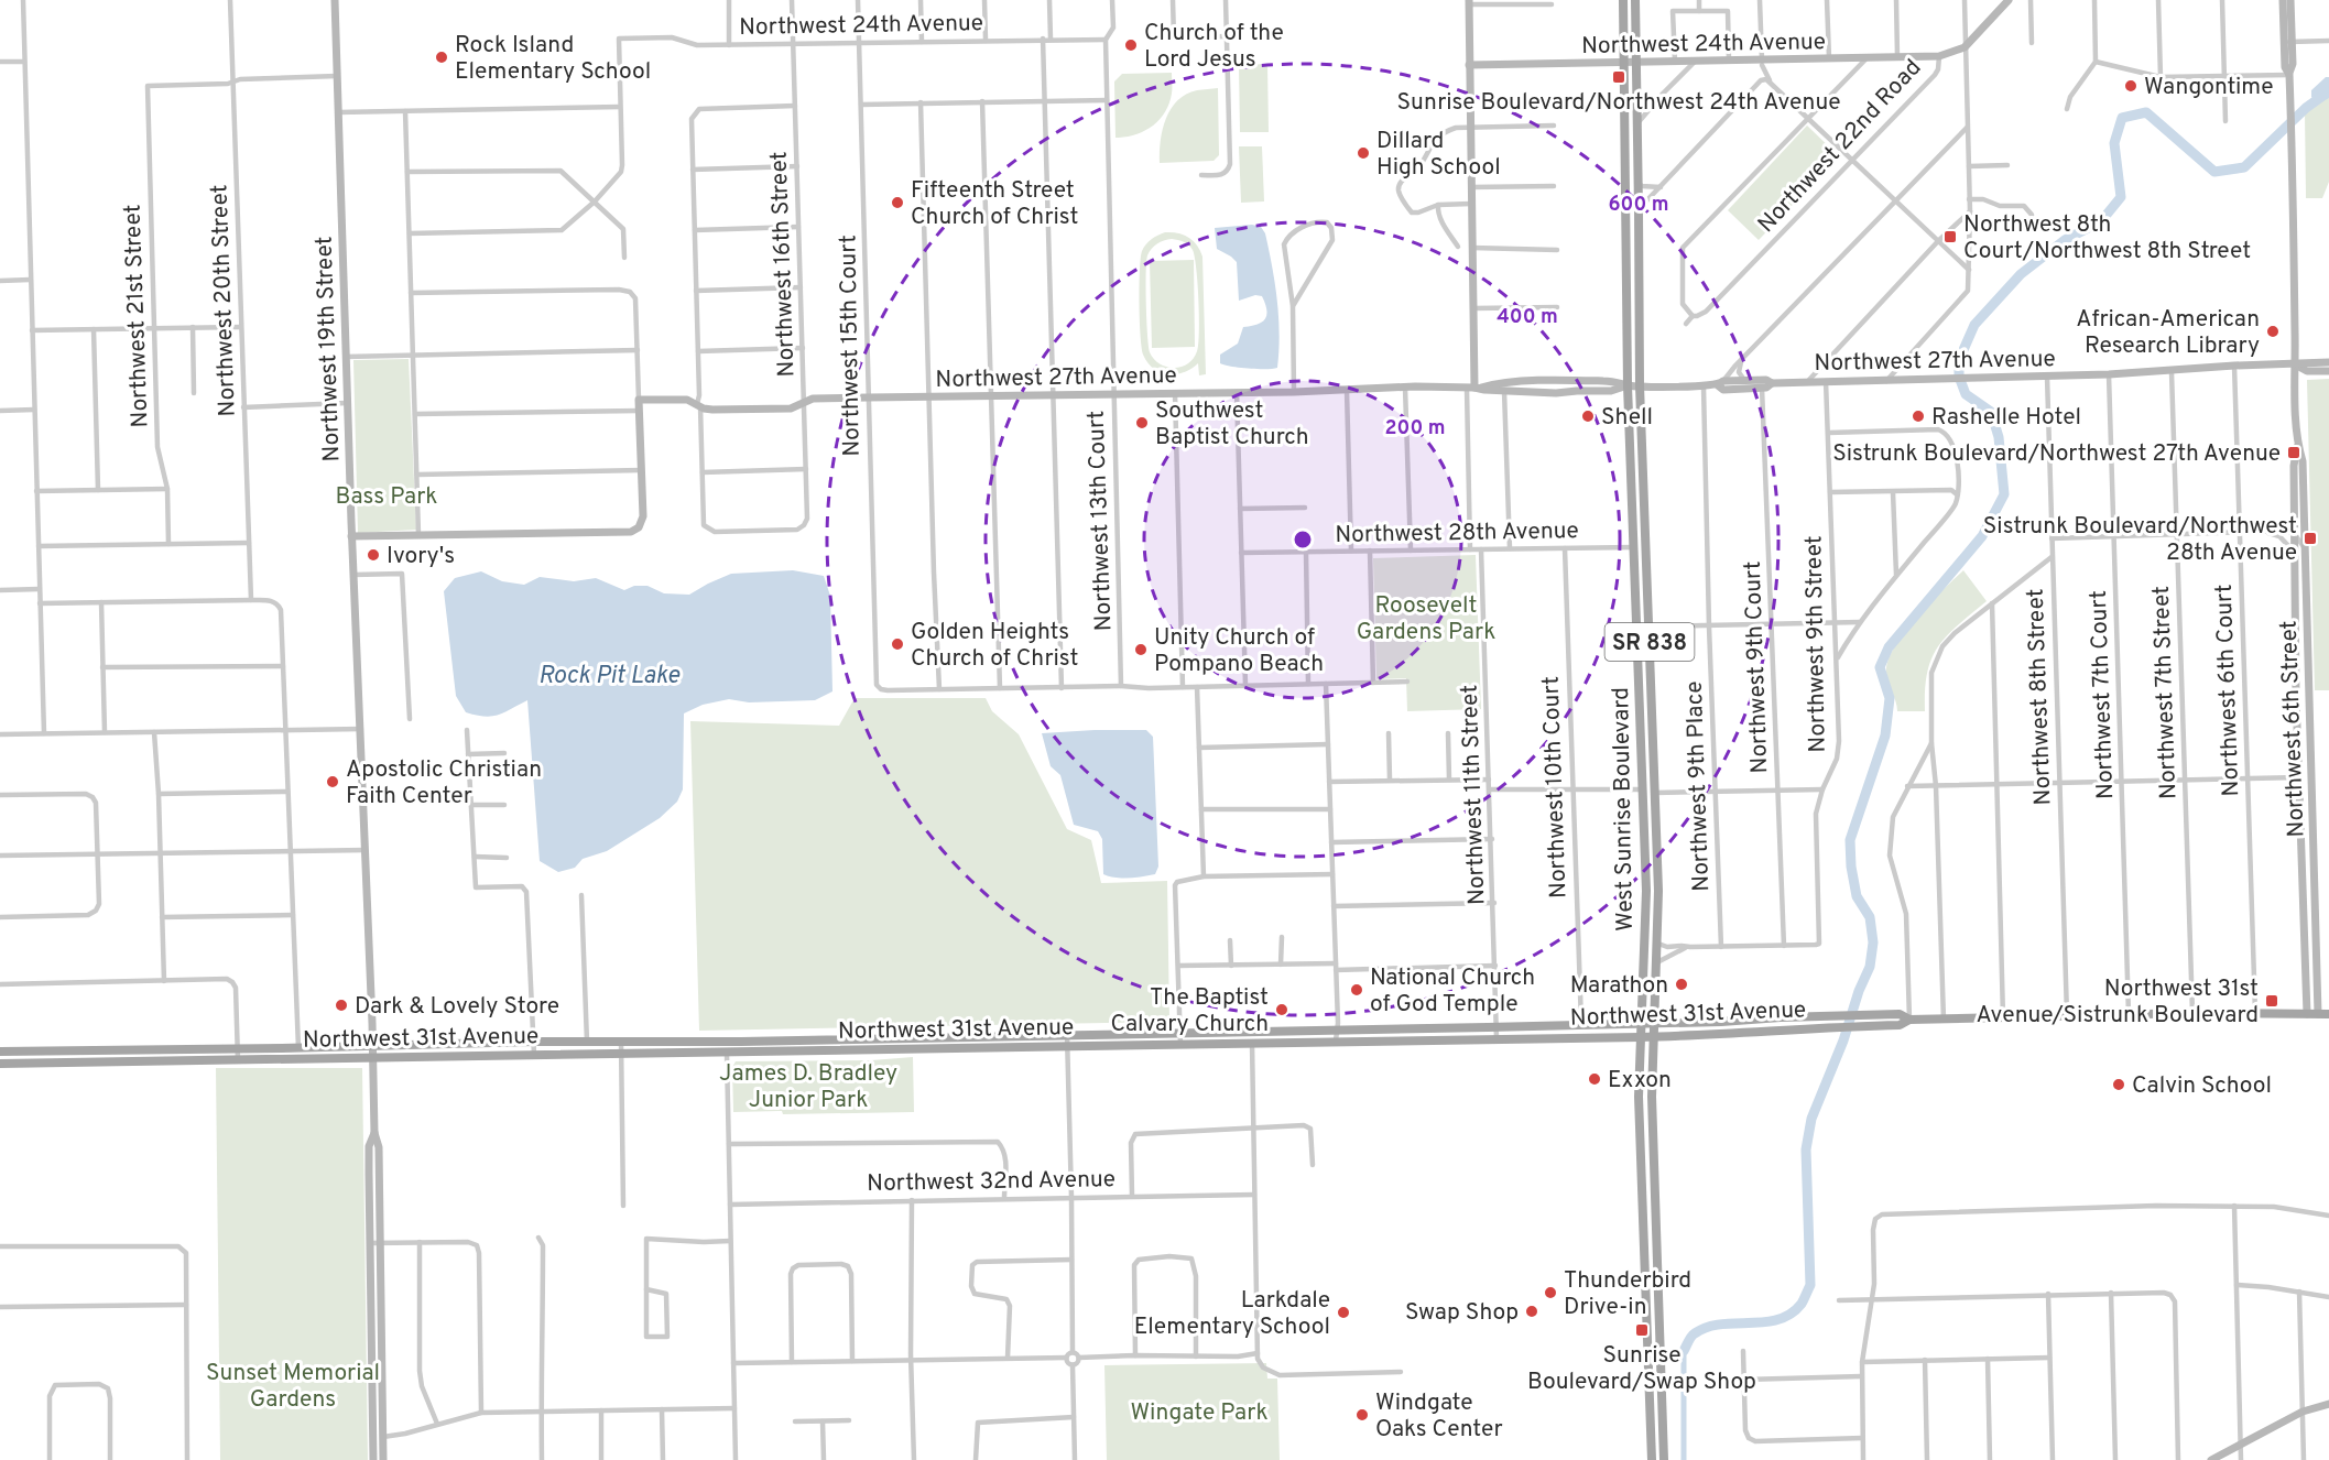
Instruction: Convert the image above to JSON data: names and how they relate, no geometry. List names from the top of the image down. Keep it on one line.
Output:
{"streets":{"main road":["SR 838","West Sunrise Boulevard","Northwest 31st Avenue"],"street":["Northwest 24th Avenue","Northwest 22nd Road","Northwest 16th Street","Northwest 20th Street","Northwest 21st Street","Northwest 15th Court","Northwest 19th Street","Northwest 27th Avenue","Northwest 13th Court","Northwest 28th Avenue","Northwest 9th Street","Northwest 9th Court","Northwest 6th Court","Northwest 7th Street","Northwest 7th Court","Northwest 8th Street","Northwest 6th Street","Northwest 9th Place","Northwest 10th Court","Northwest 11th Street","Northwest 32nd Avenue"]},"crossings":[["Northwest 24th Avenue","Northwest 22nd Road"],["Northwest 24th Avenue","Northwest 16th Street"],["Northwest 24th Avenue","Northwest 15th Court"],["Northwest 24th Avenue","Northwest 13th Court"],["Northwest 24th Avenue","West Sunrise Boulevard"],["Northwest 16th Street","Northwest 27th Avenue"],["Northwest 20th Street","Northwest 21st Street"],["Northwest 15th Court","Northwest 27th Avenue"],["Northwest 19th Street","Northwest 31st Avenue"],["Northwest 27th Avenue","Northwest 13th Court"],["Northwest 27th Avenue","Northwest 9th Street"],["Northwest 27th Avenue","Northwest 9th Court"],["Northwest 27th Avenue","Northwest 6th Court"],["Northwest 27th Avenue","Northwest 7th Street"],["Northwest 27th Avenue","Northwest 7th Court"],["Northwest 27th Avenue","Northwest 8th Street"],["Northwest 27th Avenue","Northwest 6th Street"],["Northwest 27th Avenue","Northwest 9th Place"],["Northwest 27th Avenue","West Sunrise Boulevard"],["Northwest 28th Avenue","Northwest 10th Court"],["Northwest 28th Avenue","Northwest 11th Street"],["Northwest 28th Avenue","West Sunrise Boulevard"],["Northwest 9th Street","Northwest 9th Court"],["Northwest 6th Court","Northwest 31st Avenue"],["Northwest 7th Street","Northwest 31st Avenue"],["Northwest 7th Court","Northwest 31st Avenue"],["Northwest 8th Street","Northwest 31st Avenue"],["Northwest 6th Street","Northwest 31st Avenue"],["Northwest 10th Court","Northwest 31st Avenue"],["Northwest 11th Street","Northwest 31st Avenue"],["West Sunrise Boulevard","Northwest 31st Avenue"]],"water":["Rock Pit Lake"],"parks":["Bass Park","Roosevelt Gardens Park","James D. Bradley Junior Park","Sunset Memorial Gardens","Wingate Park"],"places":{"other":["Church of the Lord Jesus","Rock Island Elementary School","Wangontime","Dillard High School","Fifteenth Street Church of Christ","African-American Research Library","Shell","Rashelle Hotel","Southwest Baptist Church","Ivory's","Golden Heights Church of Christ","Unity Church of Pompano Beach","Apostolic Christian Faith Center","Marathon","National Church of God Temple","Dark & Lovely Store","The Baptist Calvary Church","Exxon","Calvin School","Thunderbird Drive-in","Swap Shop","Larkdale Elementary School","Windgate Oaks Center"],"transit":["Sunrise Boulevard/Northwest 24th Avenue","Northwest 8th Court/Northwest 8th Street","Sistrunk Boulevard/Northwest 27th Avenue","Sistrunk Boulevard/Northwest 28th Avenue","Northwest 31st Avenue/Sistrunk Boulevard","Sunrise Boulevard/Swap Shop"]},"rings":["600 m","400 m","200 m"]}
